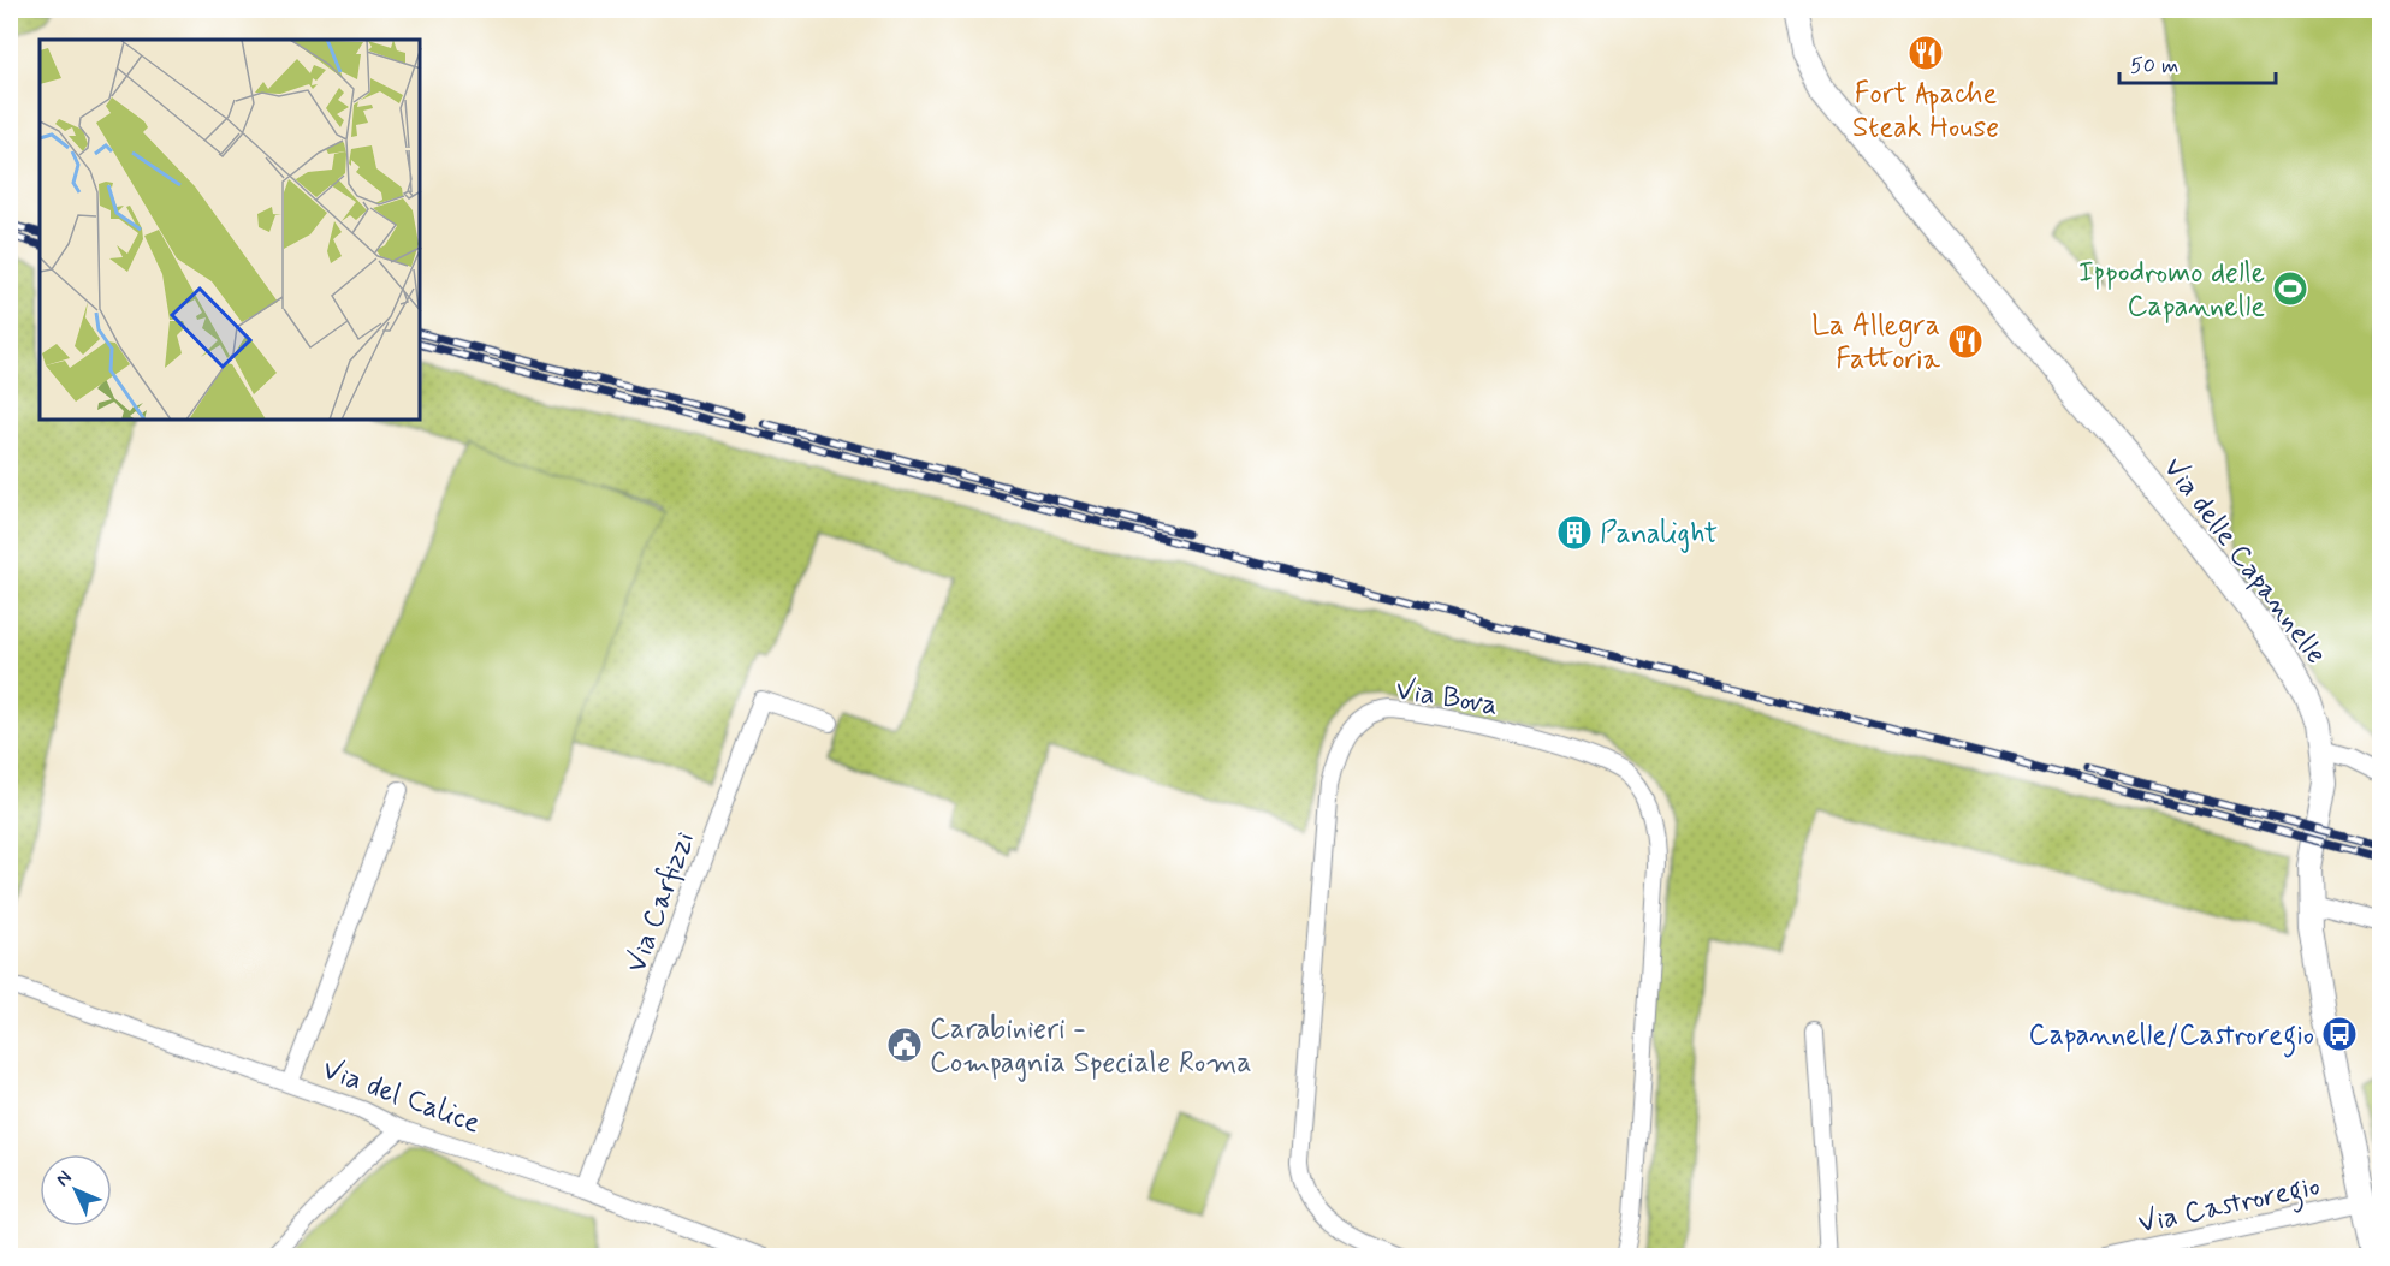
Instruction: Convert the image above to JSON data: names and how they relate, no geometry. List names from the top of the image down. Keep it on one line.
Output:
{"streets":{"street":["Via delle Capannelle","Via Bova","Via Carfizzi","Via del Calice","Via Castroregio"]},"crossings":[["Via delle Capannelle","Via Castroregio"],["Via Carfizzi","Via del Calice"]],"places":{"restaurant":["Fort Apache Steak House","La Allegra Fattoria"],"sports":["Ippodromo delle Capannelle"],"building":["Panalight"],"bus stop":["Capannelle/Castroregio"],"public building":["Carabinieri - Compagnia Speciale Roma"]},"scale_bar":"50 m","north":"top left"}
